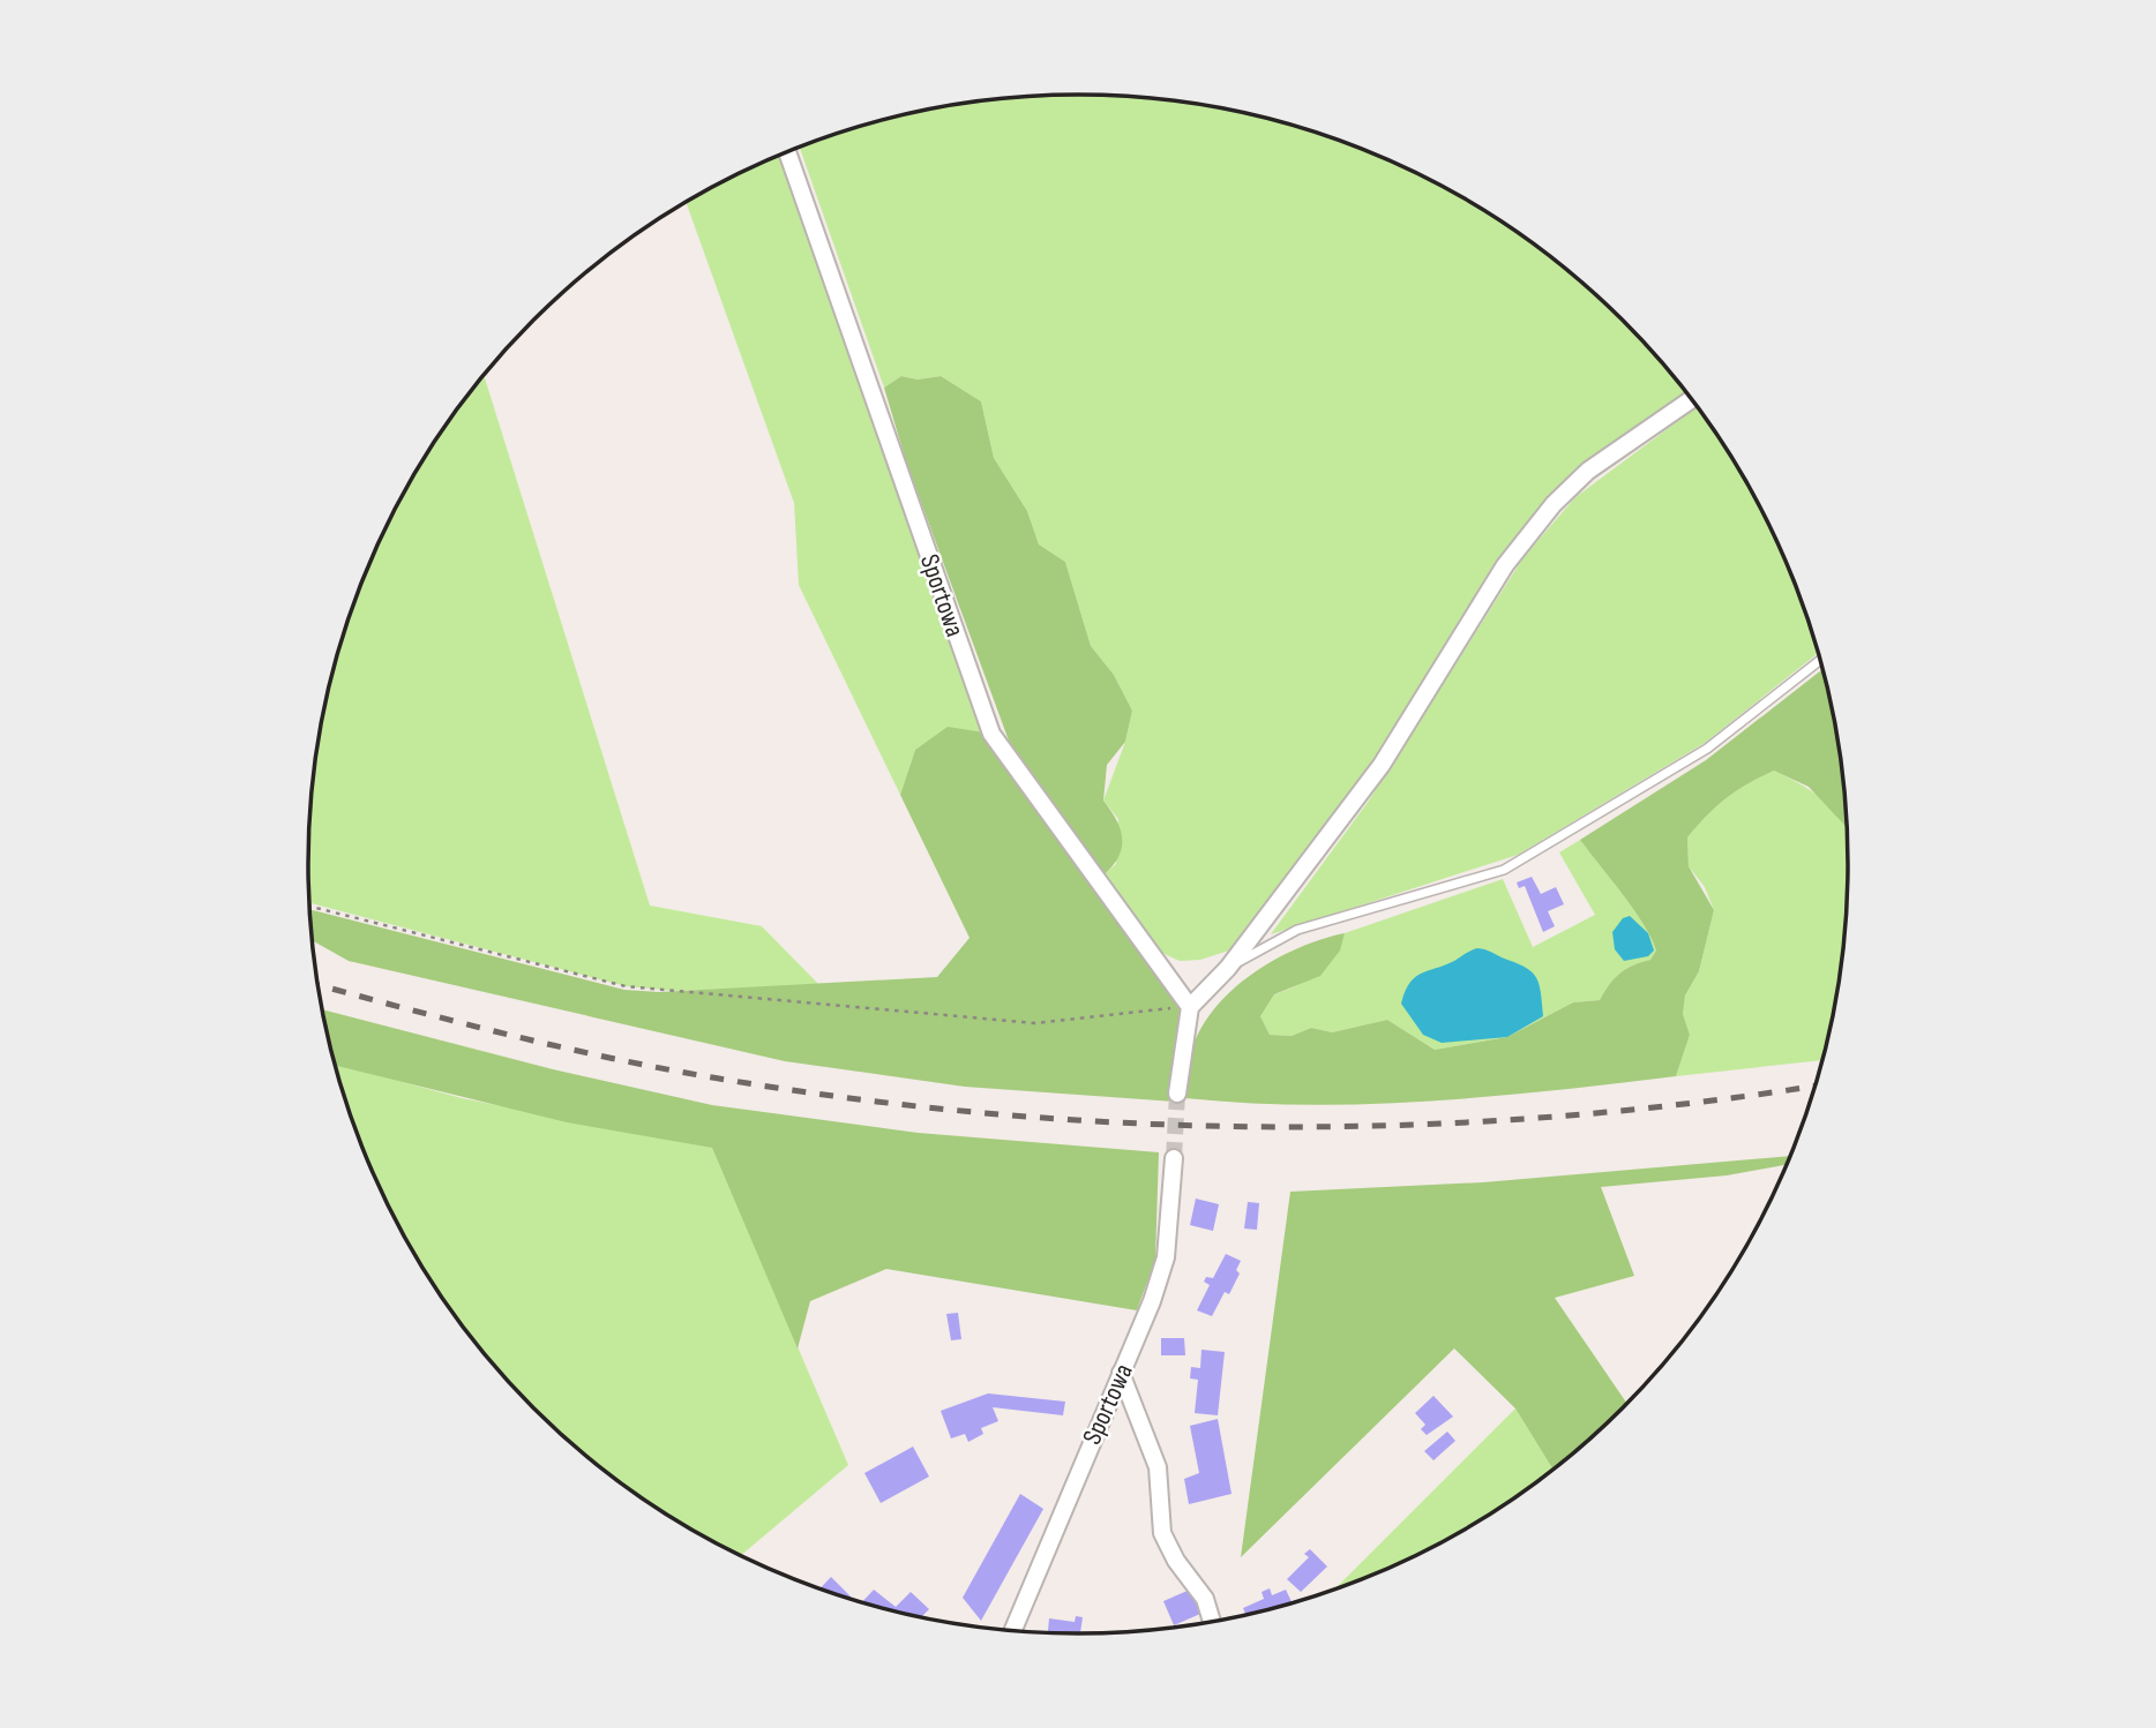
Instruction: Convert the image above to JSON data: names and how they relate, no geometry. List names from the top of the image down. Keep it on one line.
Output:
{"streets":{"street":["Sportowa"]}}
